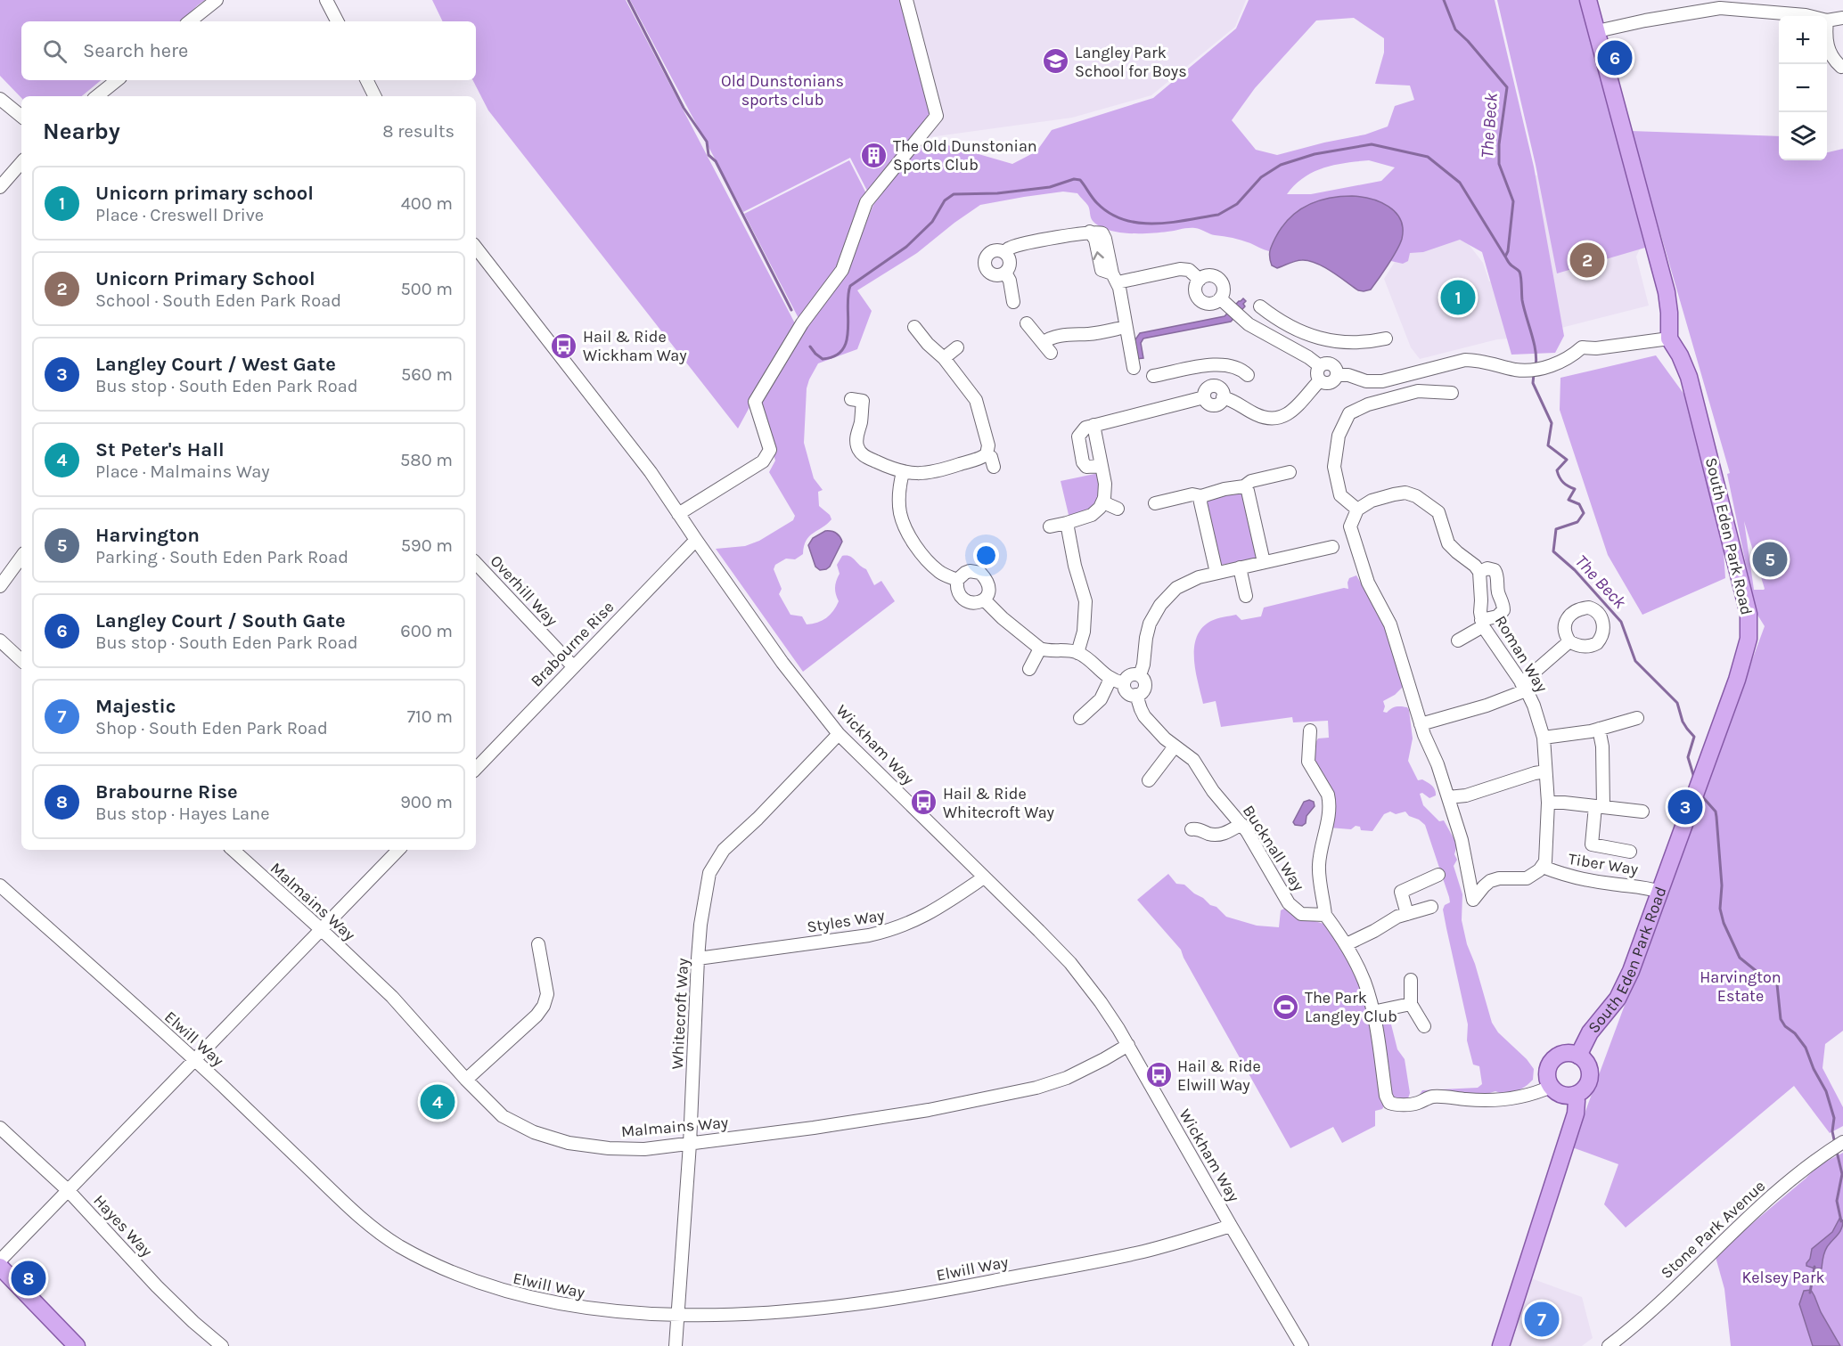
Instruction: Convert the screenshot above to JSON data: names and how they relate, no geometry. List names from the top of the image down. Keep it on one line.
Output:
{"streets":{"main road":["South Eden Park Road"],"street":["Overhill Way","Brabourne Rise","Roman Way","Wickham Way","Bucknall Way","Tiber Way","Malmains Way","Styles Way","Whitecroft Way","Elwill Way","Hayes Way","Stone Park Avenue"]},"crossings":[["South Eden Park Road","Tiber Way"],["Overhill Way","Brabourne Rise"],["Brabourne Rise","Wickham Way"],["Roman Way","Tiber Way"],["Wickham Way","Malmains Way"],["Wickham Way","Styles Way"],["Wickham Way","Whitecroft Way"],["Wickham Way","Elwill Way"],["Malmains Way","Whitecroft Way"],["Styles Way","Whitecroft Way"],["Whitecroft Way","Elwill Way"]],"water":["The Beck"],"parks":["Old Dunstonians sports club","Harvington Estate","Kelsey Park"],"places":{"school or university":["Langley Park School for Boys"],"building":["The Old Dunstonian Sports Club"],"bus stop":["Hail & Ride Wickham Way","Hail & Ride Whitecroft Way","Hail & Ride Elwill Way"],"sports":["The Park Langley Club"]},"page":{"map_buttons":["+","−"],"search":"Search here","pins":["6","2","1","5","3","4","8","7"],"heading":["Nearby","8 results"],"list":[{"mark":"1","name":"Unicorn primary school","note":"Place · Creswell Drive","value":"400 m"},{"mark":"2","name":"Unicorn Primary School","note":"School · South Eden Park Road","value":"500 m"},{"mark":"3","name":"Langley Court / West Gate","note":"Bus stop · South Eden Park Road","value":"560 m"},{"mark":"4","name":"St Peter's Hall","note":"Place · Malmains Way","value":"580 m"},{"mark":"5","name":"Harvington","note":"Parking · South Eden Park Road","value":"590 m"},{"mark":"6","name":"Langley Court / South Gate","note":"Bus stop · South Eden Park Road","value":"600 m"},{"mark":"7","name":"Majestic","note":"Shop · South Eden Park Road","value":"710 m"},{"mark":"8","name":"Brabourne Rise","note":"Bus stop · Hayes Lane","value":"900 m"}]}}
